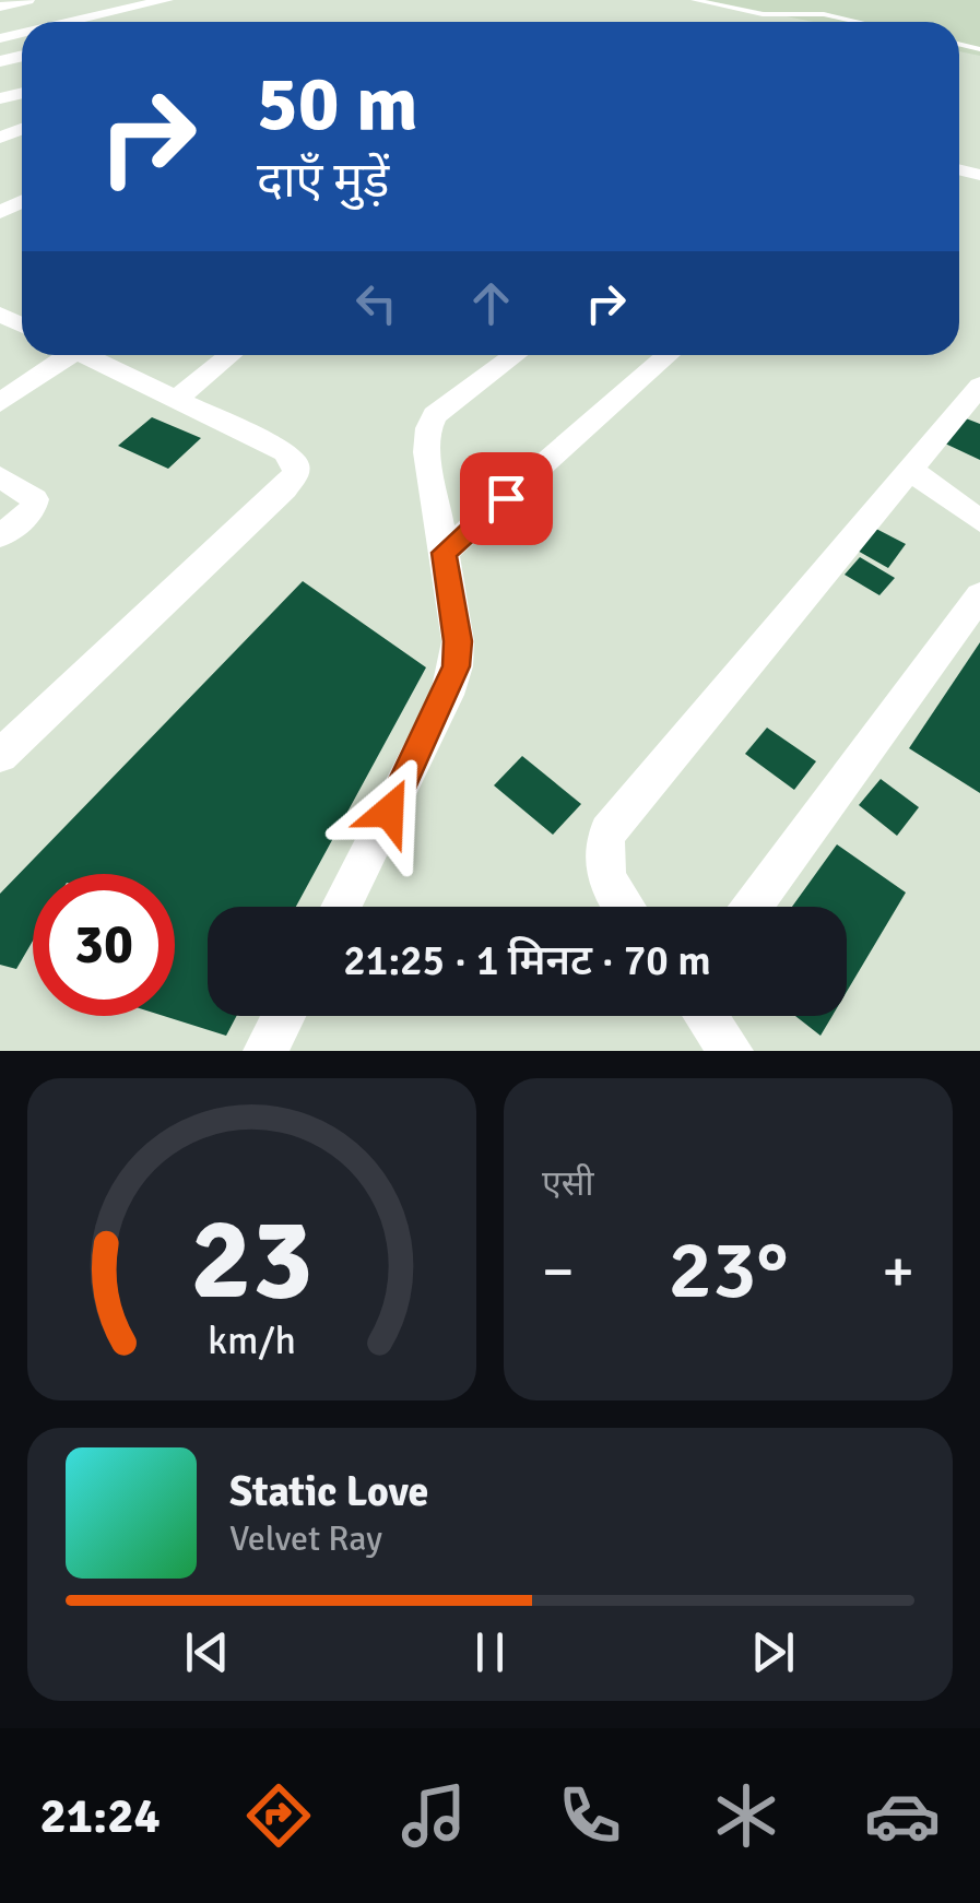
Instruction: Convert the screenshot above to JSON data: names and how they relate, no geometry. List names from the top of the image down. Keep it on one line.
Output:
{"page":{"turn":["50 m","दाएँ मुड़ें"],"limit":"30","trip":"21:25 · 1 मिनट · 70 m","tile":"एसी","heat":["−","23°","+"],"song":["Static Love","Velvet Ray"],"tabs":"21:24","gauge":["23","km/h"]}}
